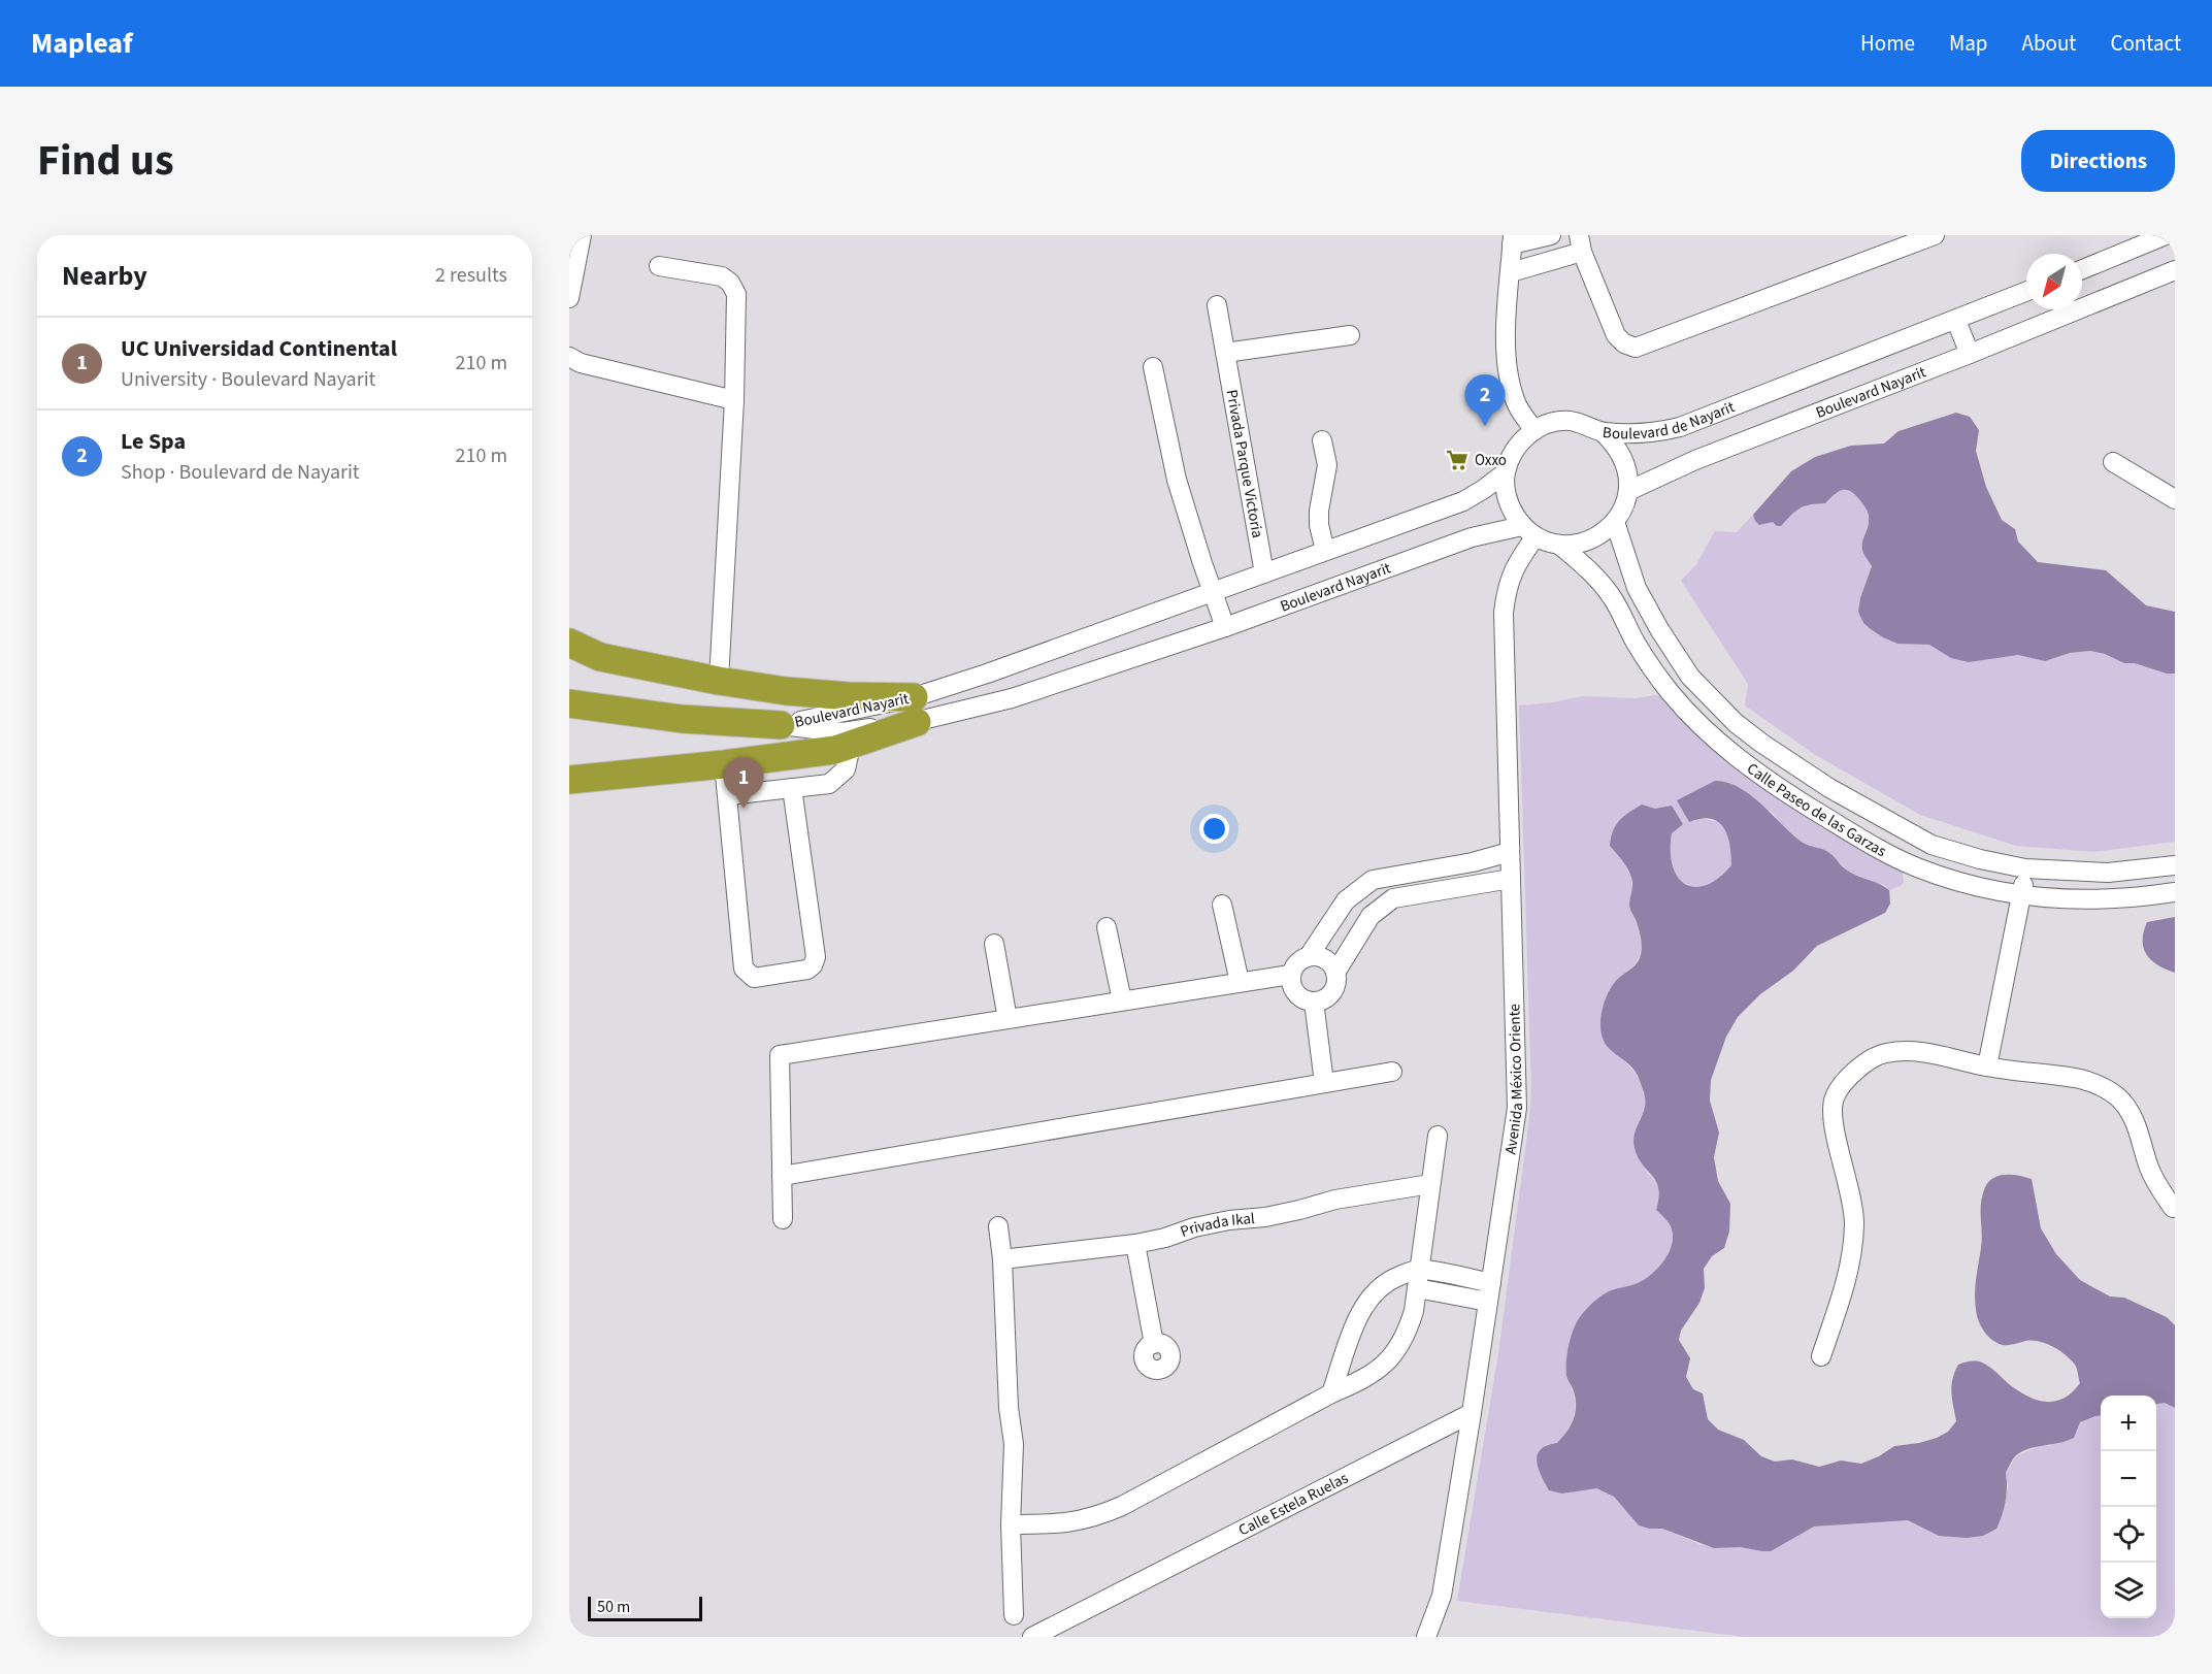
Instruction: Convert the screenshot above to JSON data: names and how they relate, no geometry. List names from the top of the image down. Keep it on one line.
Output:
{"streets":{"street":["Boulevard Nayarit","Boulevard de Nayarit","Privada Parque Victoria","Calle Paseo de las Garzas","Avenida México Oriente","Privada Ikal","Calle Estela Ruelas"]},"crossings":[["Boulevard Nayarit","Boulevard de Nayarit"],["Boulevard Nayarit","Privada Parque Victoria"],["Boulevard Nayarit","Calle Paseo de las Garzas"],["Boulevard Nayarit","Avenida México Oriente"],["Boulevard de Nayarit","Calle Paseo de las Garzas"],["Boulevard de Nayarit","Avenida México Oriente"],["Calle Paseo de las Garzas","Avenida México Oriente"],["Avenida México Oriente","Calle Estela Ruelas"]],"places":{"supermarket":["Oxxo"]},"scale_bar":"50 m","north":"bottom left","page":{"header":"Mapleaf","nav":["Home","Map","About","Contact"],"title":"Find us","buttons":"Directions","heading":["Nearby","2 results"],"list":[{"mark":"1","name":"UC Universidad Continental","note":"University · Boulevard Nayarit","value":"210 m"},{"mark":"2","name":"Le Spa","note":"Shop · Boulevard de Nayarit","value":"210 m"}],"pins":["2","1"],"map_buttons":["+","−"],"scale":"50 m"}}
